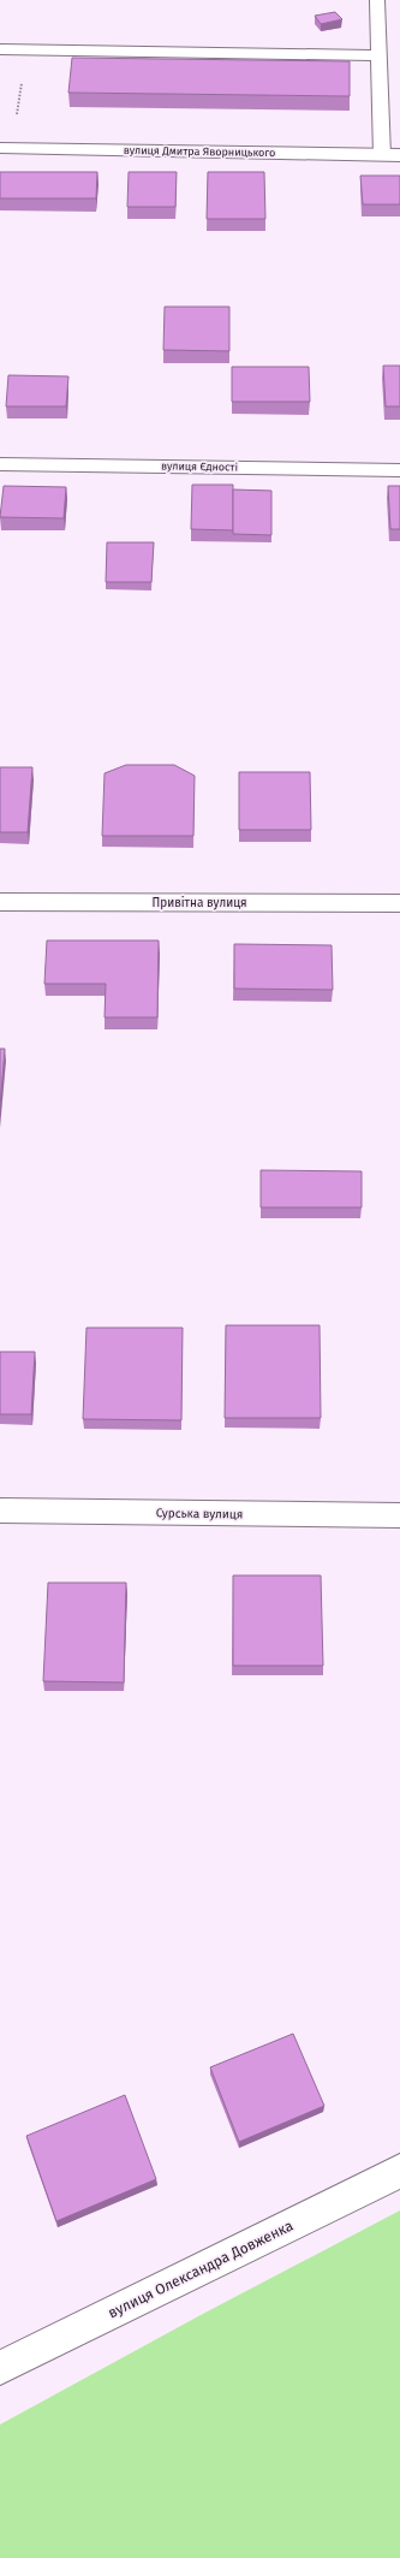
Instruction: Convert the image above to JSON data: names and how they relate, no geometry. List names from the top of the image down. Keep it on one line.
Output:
{"streets":{"street":["вулиця Дмитра Яворницького","вулиця Єдності","Привітна вулиця","Сурська вулиця","вулиця Олександра Довженка"]}}
